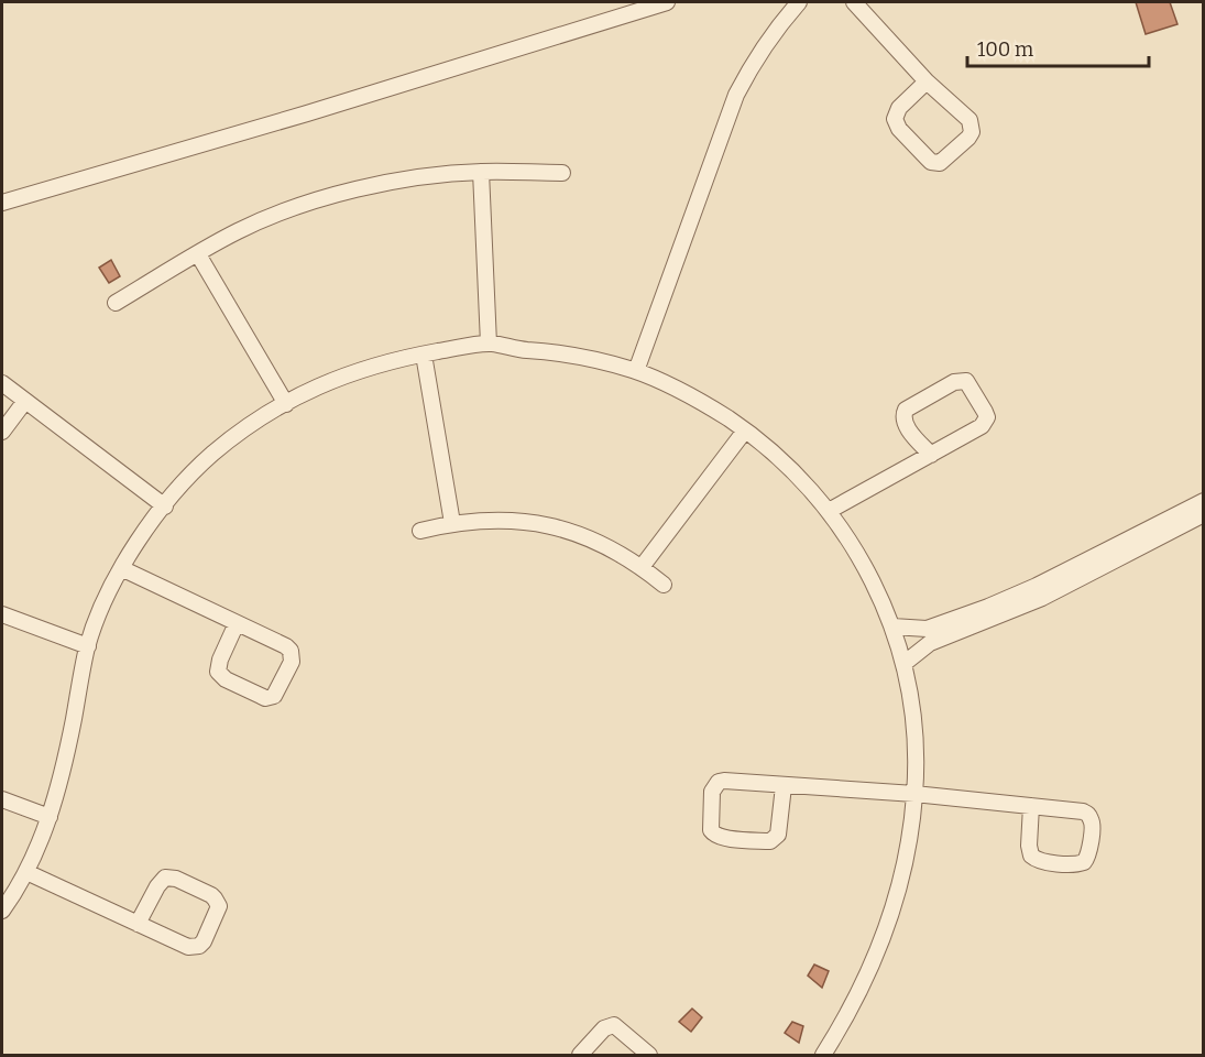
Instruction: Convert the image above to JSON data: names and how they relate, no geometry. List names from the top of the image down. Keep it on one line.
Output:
{"scale_bar":"100 m"}
